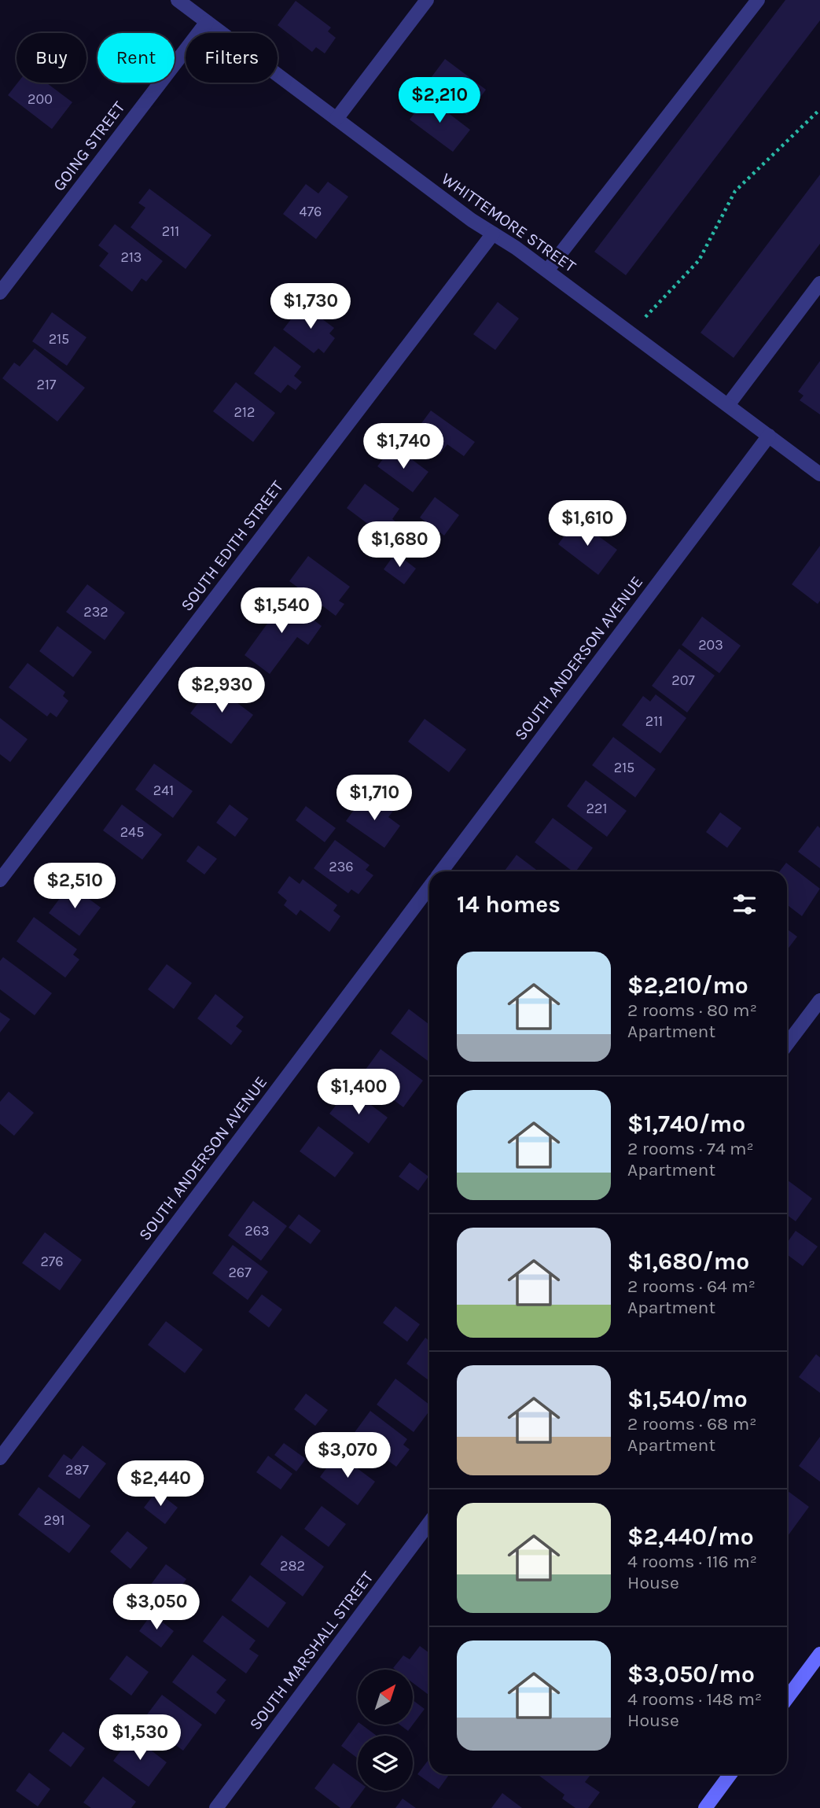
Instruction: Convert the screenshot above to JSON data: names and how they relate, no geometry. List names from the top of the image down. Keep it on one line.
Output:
{"streets":{"street":["GOING STREET","WHITTEMORE STREET","SOUTH EDITH STREET","SOUTH ANDERSON AVENUE","SOUTH MARSHALL STREET"]},"crossings":[["GOING STREET","WHITTEMORE STREET"],["WHITTEMORE STREET","SOUTH EDITH STREET"],["WHITTEMORE STREET","SOUTH ANDERSON AVENUE"]],"house_numbers":["200","476","211","213","215","217","212","232","203","207","211","215","241","221","245","236","263","276","267","287","291","282"],"north":"top right","page":{"chip":["Buy","Rent","Filters"],"price":["$2,210","$1,730","$1,740","$1,610","$1,680","$1,540","$2,930","$1,710","$2,510","$1,400","$3,070","$2,440","$3,050","$1,530"],"heading":"14 homes","list":[{"name":"$2,210/mo","note":"2 rooms · 80 m² · Apartment"},{"name":"$1,740/mo","note":"2 rooms · 74 m² · Apartment"},{"name":"$1,680/mo","note":"2 rooms · 64 m² · Apartment"},{"name":"$1,540/mo","note":"2 rooms · 68 m² · Apartment"},{"name":"$2,440/mo","note":"4 rooms · 116 m² · House"},{"name":"$3,050/mo","note":"4 rooms · 148 m² · House"}]}}
